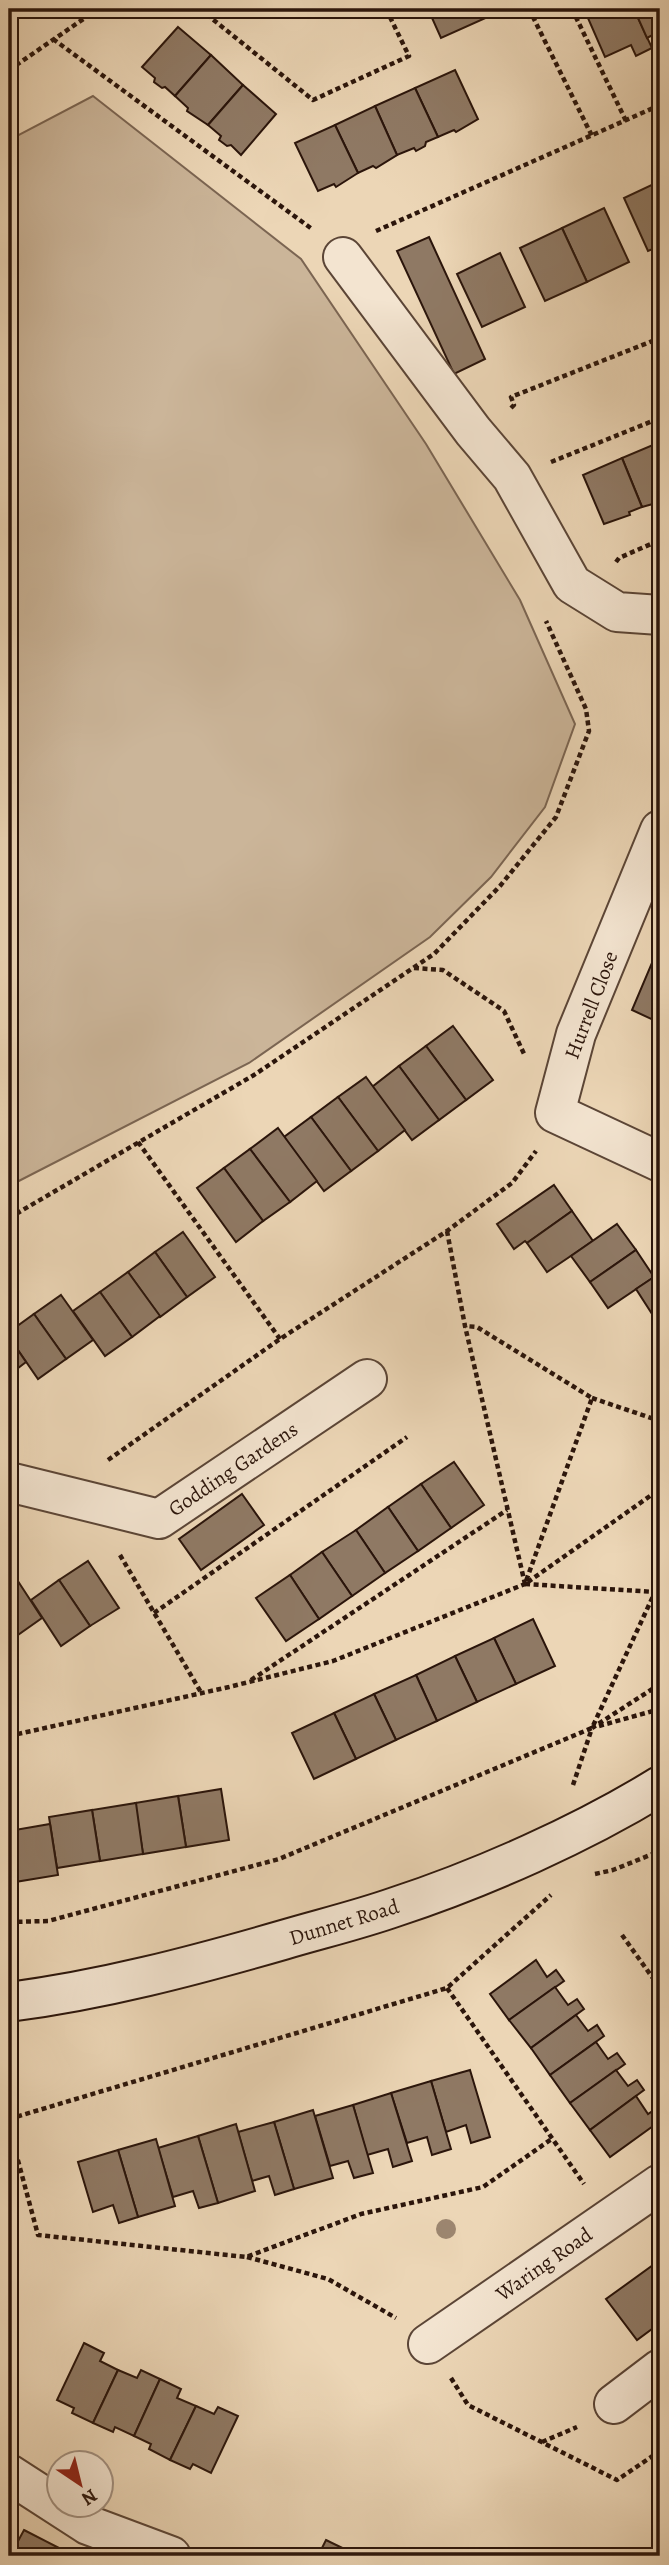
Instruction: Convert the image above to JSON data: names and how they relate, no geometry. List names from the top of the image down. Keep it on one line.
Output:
{"streets":{"street":["Hurrell Close","Godding Gardens","Dunnet Road","Waring Road"]},"north":"bottom right"}
